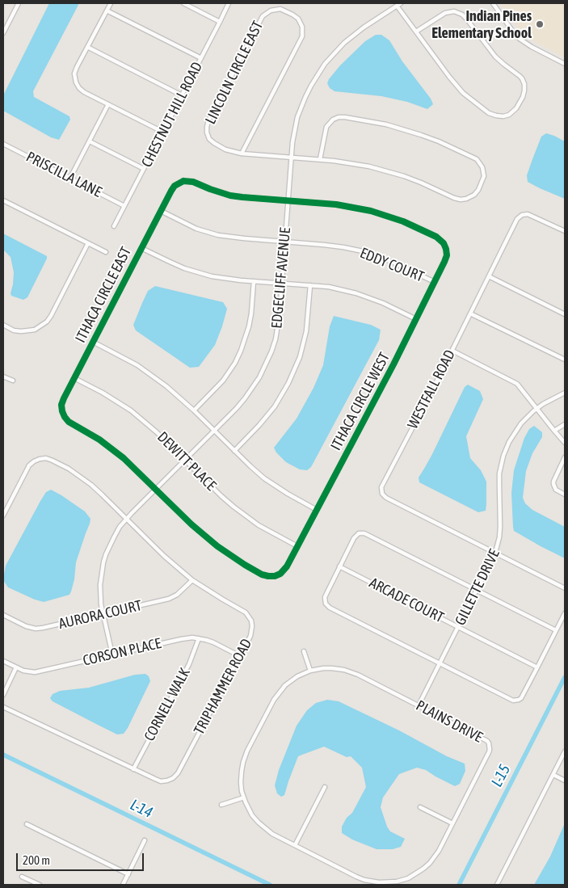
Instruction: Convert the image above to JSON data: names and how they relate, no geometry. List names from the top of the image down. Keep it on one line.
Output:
{"streets":{"street":["LINCOLN CIRCLE EAST","CHESTNUT HILL ROAD","PRISCILLA LANE","EDDY COURT","EDGECLIFF AVENUE","ITHACA CIRCLE EAST","WESTFALL ROAD","ITHACA CIRCLE WEST","DEWITT PLACE","GILLETTE DRIVE","ARCADE COURT","AURORA COURT","CORSON PLACE","TRIPHAMMER ROAD","CORNELL WALK","PLAINS DRIVE"]},"crossings":[["LINCOLN CIRCLE EAST","EDGECLIFF AVENUE"],["CHESTNUT HILL ROAD","PRISCILLA LANE"],["EDDY COURT","EDGECLIFF AVENUE"],["EDDY COURT","ITHACA CIRCLE EAST"],["EDDY COURT","ITHACA CIRCLE WEST"],["EDGECLIFF AVENUE","ITHACA CIRCLE EAST"],["EDGECLIFF AVENUE","ITHACA CIRCLE WEST"],["EDGECLIFF AVENUE","DEWITT PLACE"],["EDGECLIFF AVENUE","AURORA COURT"],["EDGECLIFF AVENUE","CORSON PLACE"],["EDGECLIFF AVENUE","TRIPHAMMER ROAD"],["ITHACA CIRCLE EAST","ITHACA CIRCLE WEST"],["ITHACA CIRCLE EAST","DEWITT PLACE"],["WESTFALL ROAD","GILLETTE DRIVE"],["ITHACA CIRCLE WEST","DEWITT PLACE"],["GILLETTE DRIVE","ARCADE COURT"],["GILLETTE DRIVE","PLAINS DRIVE"],["AURORA COURT","TRIPHAMMER ROAD"],["CORSON PLACE","TRIPHAMMER ROAD"],["CORSON PLACE","CORNELL WALK"],["TRIPHAMMER ROAD","CORNELL WALK"]],"water":["L-15","L-14"],"places":["Indian Pines Elementary School"],"scale_bar":"200 m"}
